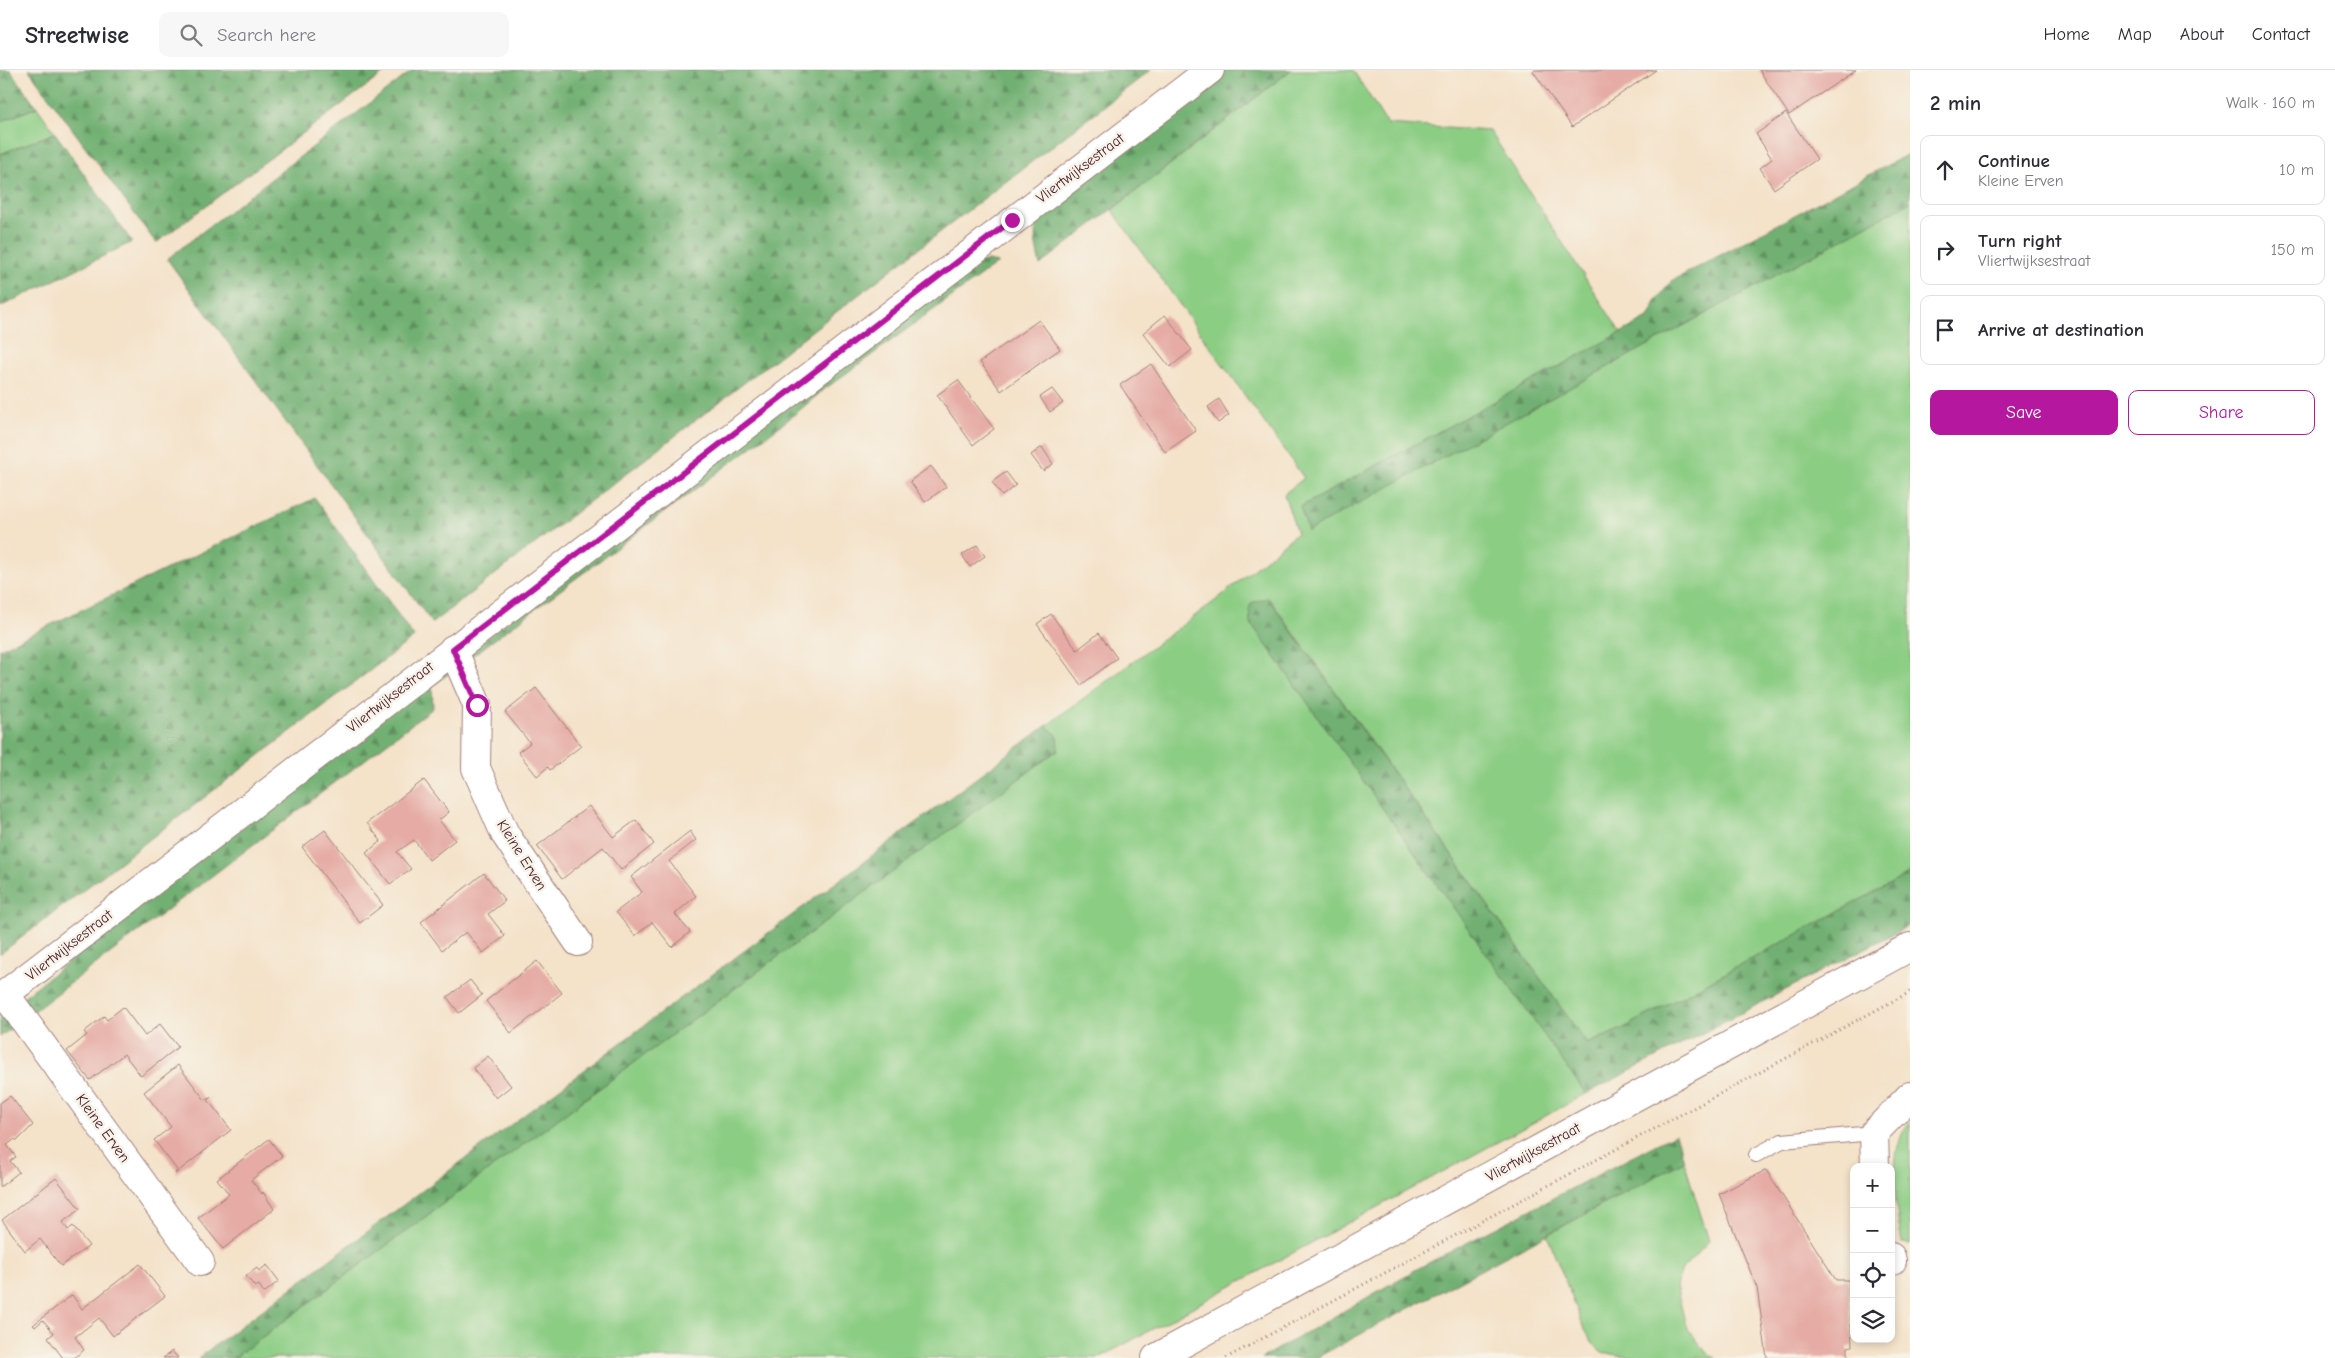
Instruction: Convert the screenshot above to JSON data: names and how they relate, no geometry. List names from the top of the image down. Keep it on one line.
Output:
{"streets":{"street":["Vliertwijksestraat","Kleine Erven"]},"crossings":[["Vliertwijksestraat","Kleine Erven"]],"page":{"header":"Streetwise","search":"Search here","nav":["Home","Map","About","Contact"],"heading":["2 min","Walk · 160 m"],"list":[["Continue","Kleine Erven","10 m"],["Turn right","Vliertwijksestraat","150 m"],"Arrive at destination"],"buttons":["Save","Share"],"map_buttons":["+","−"]}}
